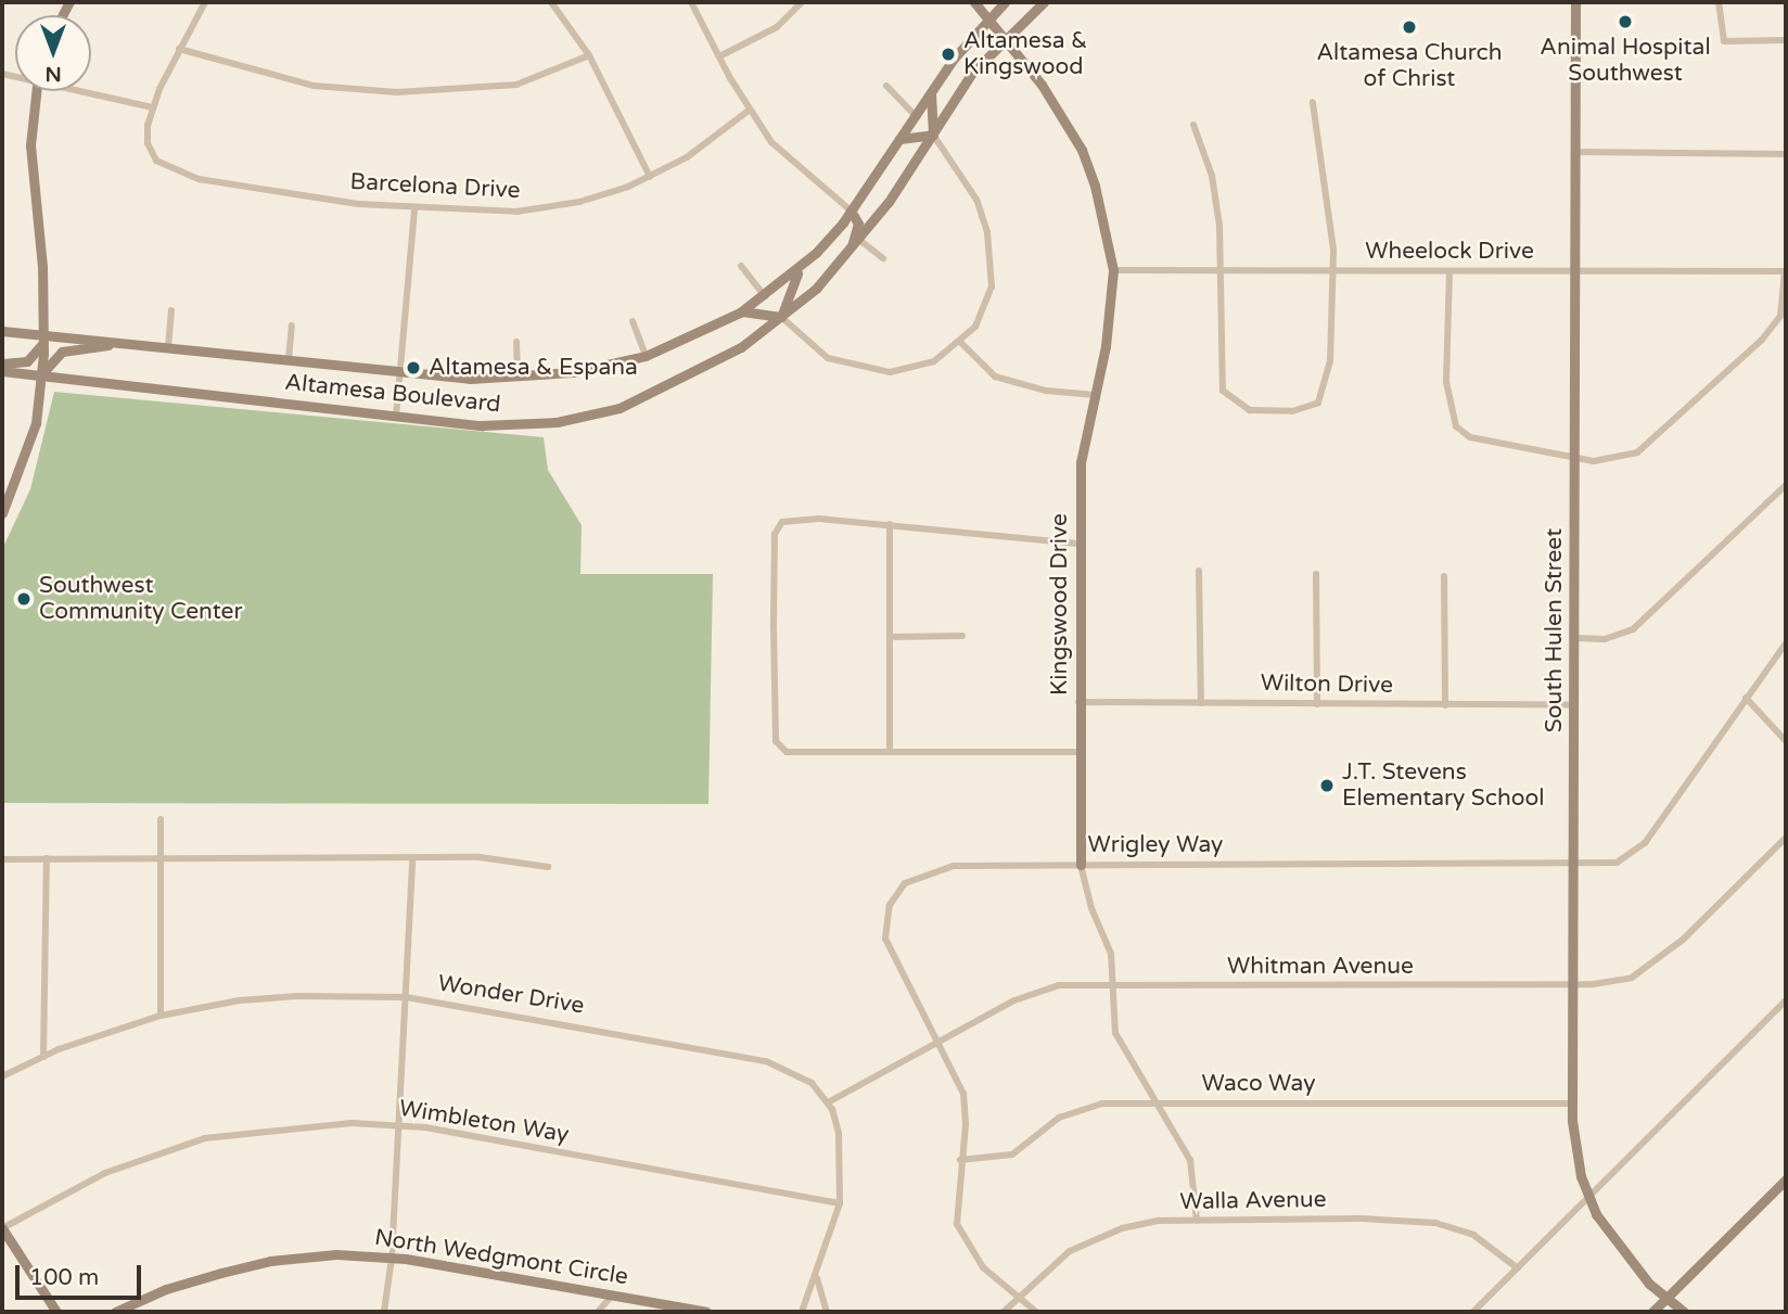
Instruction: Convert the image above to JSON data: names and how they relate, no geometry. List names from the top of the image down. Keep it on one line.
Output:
{"streets":{"main road":["Altamesa Boulevard","Kingswood Drive","South Hulen Street","North Wedgmont Circle"],"street":["Barcelona Drive","Wheelock Drive","Wilton Drive","Wrigley Way","Whitman Avenue","Wonder Drive","Waco Way","Wimbleton Way","Walla Avenue"]},"crossings":[["Wheelock Drive","Kingswood Drive"],["Wheelock Drive","South Hulen Street"],["Altamesa Boulevard","Kingswood Drive"],["Kingswood Drive","Wilton Drive"],["Kingswood Drive","Wrigley Way"],["Kingswood Drive","Whitman Avenue"],["Kingswood Drive","Waco Way"],["Kingswood Drive","Walla Avenue"],["South Hulen Street","Wilton Drive"],["South Hulen Street","Wrigley Way"],["South Hulen Street","Whitman Avenue"],["South Hulen Street","Waco Way"],["Wrigley Way","Whitman Avenue"],["Wrigley Way","Waco Way"],["Wrigley Way","Walla Avenue"],["Whitman Avenue","Wonder Drive"]],"places":["Animal Hospital Southwest","Altamesa Church of Christ","Altamesa & Kingswood","Altamesa & Espana","Southwest Community Center","J.T. Stevens Elementary School"],"scale_bar":"100 m","north":"bottom"}
